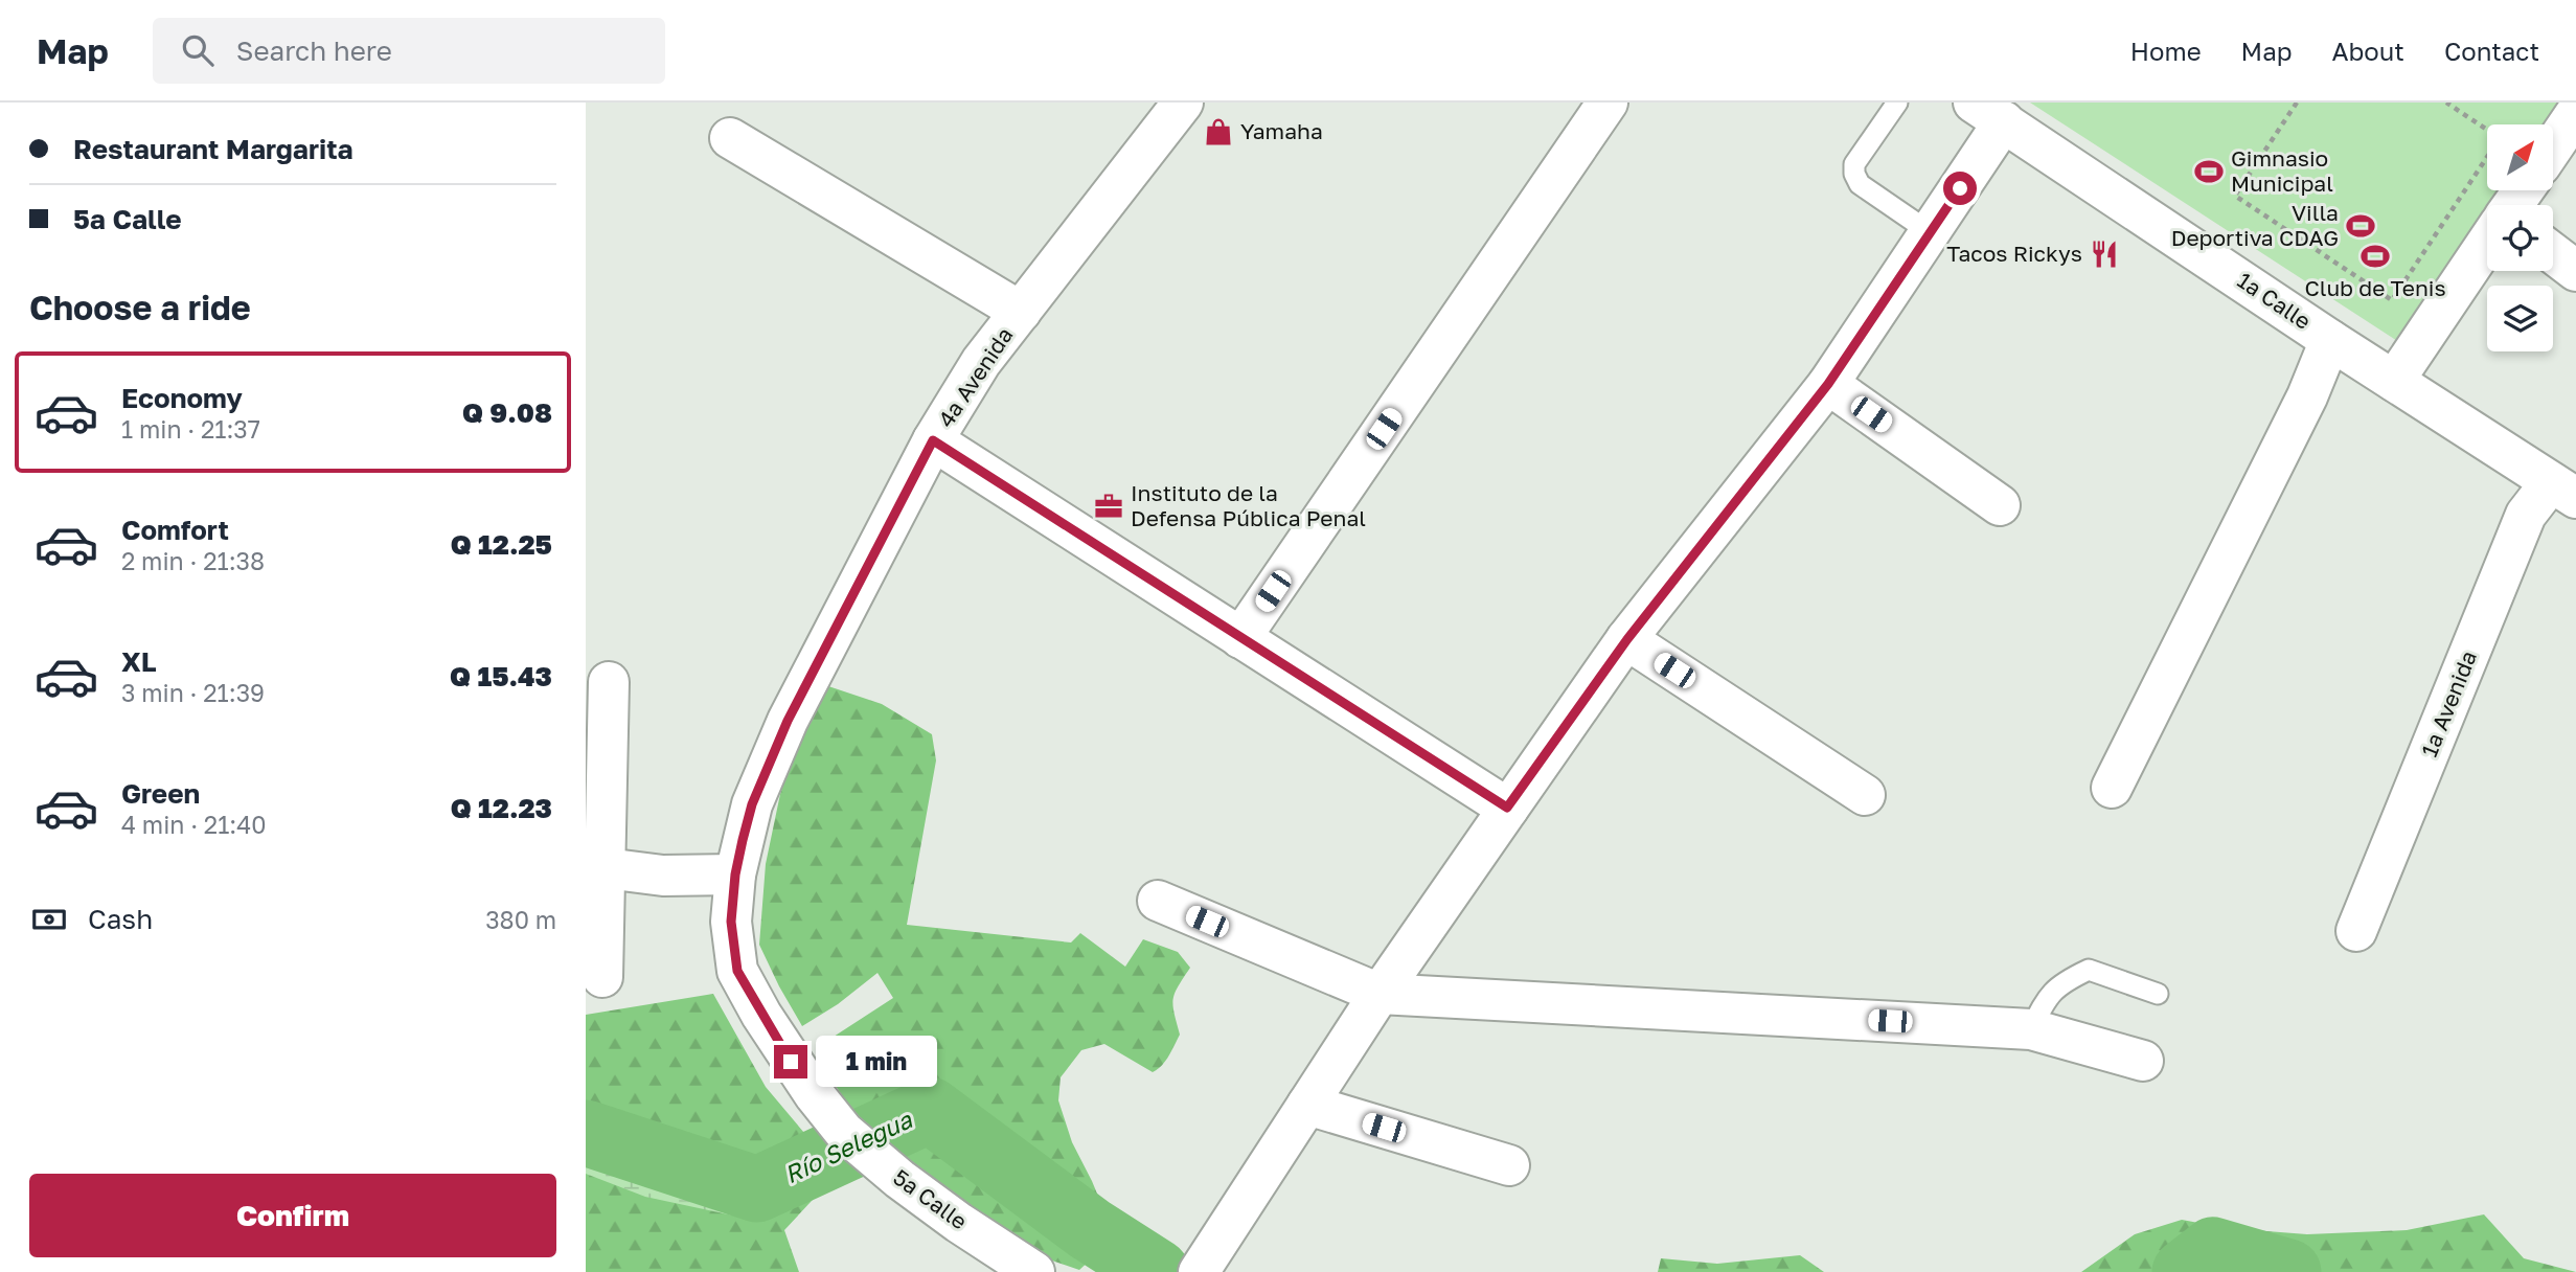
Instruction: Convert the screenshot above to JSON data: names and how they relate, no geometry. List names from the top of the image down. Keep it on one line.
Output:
{"streets":{"street":["1a Calle","4a Avenida","1a Avenida","5a Calle"]},"crossings":[["1a Calle","1a Avenida"],["4a Avenida","5a Calle"]],"water":["Río Selegua"],"places":{"shop":["Yamaha"],"sports":["Gimnasio Municipal","Villa Deportiva CDAG","Club de Tenis"],"restaurant":["Tacos Rickys"],"office":["Instituto de la Defensa Pública Penal"]},"north":"top right","page":{"header":"Map","search":"Search here","nav":["Home","Map","About","Contact"],"banner":["Restaurant Margarita","5a Calle"],"heading":"Choose a ride","list":[{"name":"Economy","note":"1 min · 21:37","value":"Q 9.08"},{"name":"Comfort","note":"2 min · 21:38","value":"Q 12.25"},{"name":"XL","note":"3 min · 21:39","value":"Q 15.43"},{"name":"Green","note":"4 min · 21:40","value":"Q 12.23"}],"pay":["Cash","380 m"],"bubble":"1 min","buttons":"Confirm"}}
